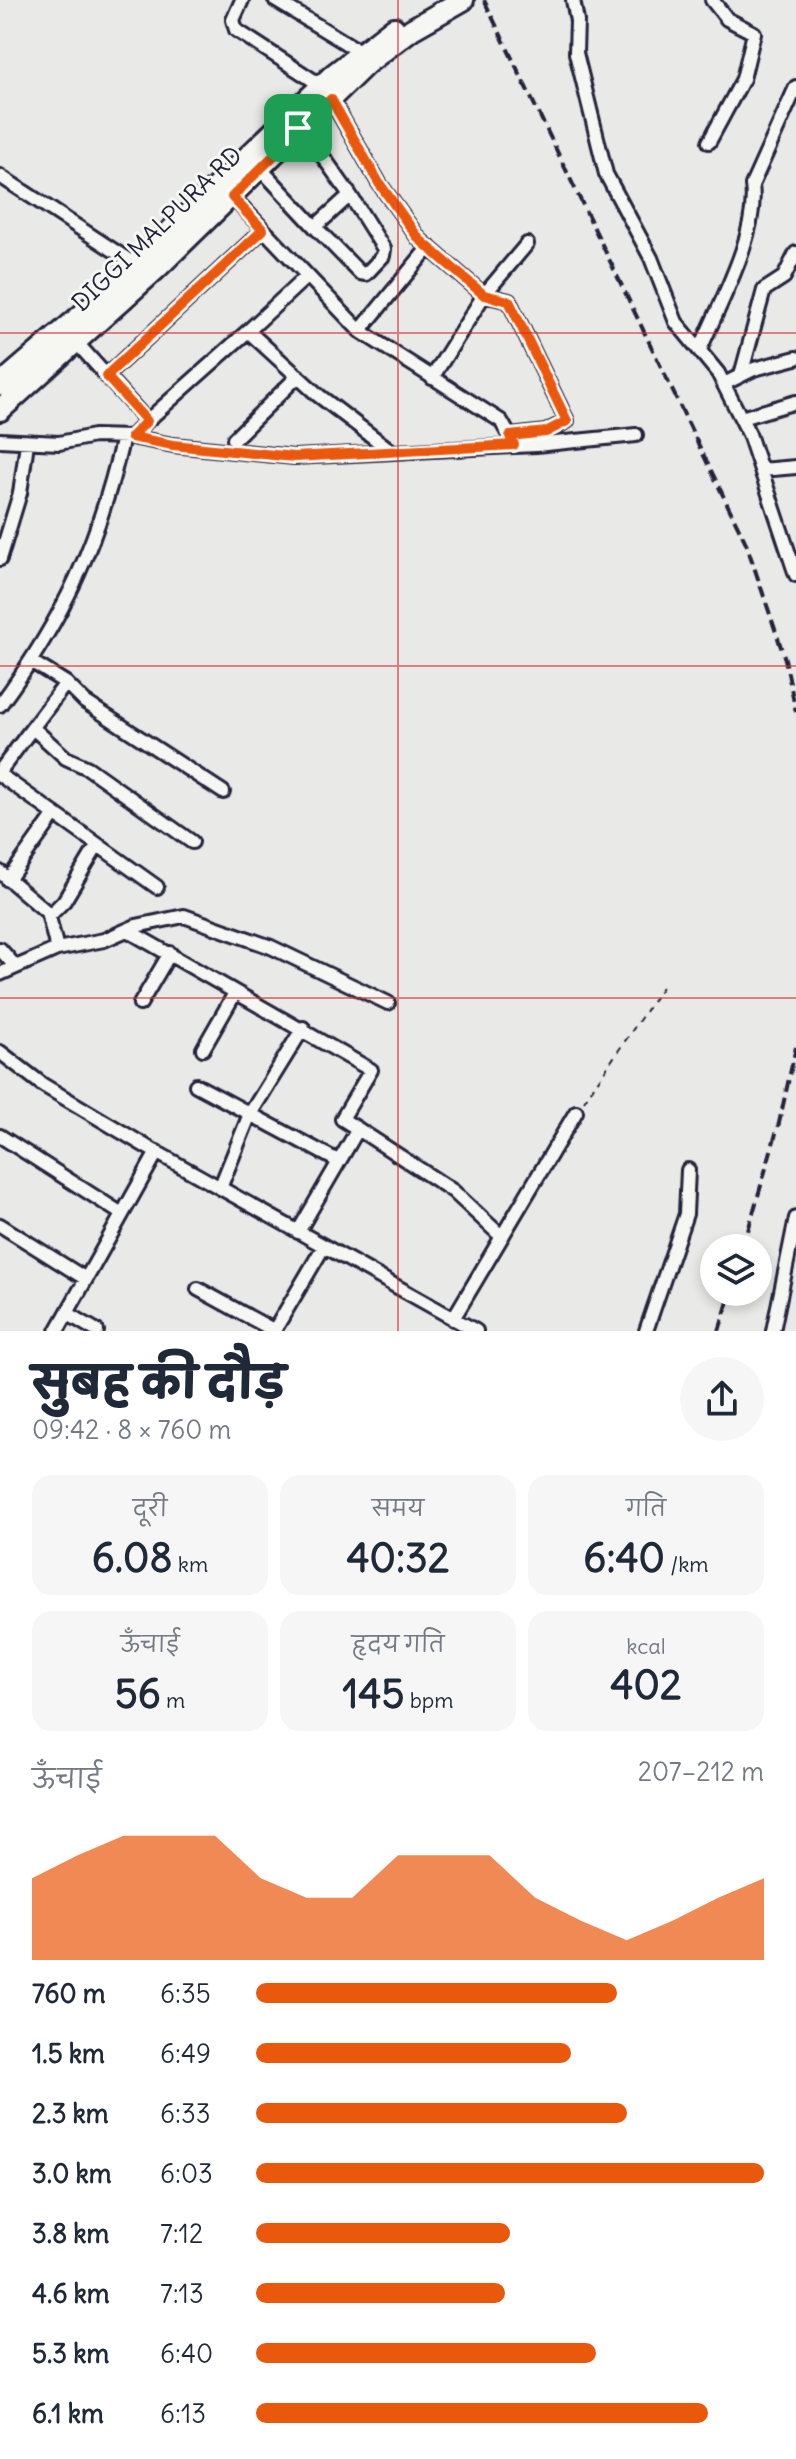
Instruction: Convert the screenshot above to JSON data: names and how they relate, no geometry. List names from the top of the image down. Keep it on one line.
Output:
{"streets":{"main road":["DIGGI MALPURA RD"]},"page":{"heading":["सुबह की दौड़","09:42 · 8 × 760 m"],"stats":[["दूरी","6.08 km"],["समय","40:32"],["गति","6:40 /km"],["ऊँचाई","56 m"],["हृदय गति","145 bpm"],["kcal","402"]],"chart":["ऊँचाई","207–212 m"],"list":[{"name":"760 m","note":"6:35"},{"name":"1.5 km","note":"6:49"},{"name":"2.3 km","note":"6:33"},{"name":"3.0 km","note":"6:03"},{"name":"3.8 km","note":"7:12"},{"name":"4.6 km","note":"7:13"},{"name":"5.3 km","note":"6:40"},{"name":"6.1 km","note":"6:13"}]}}
